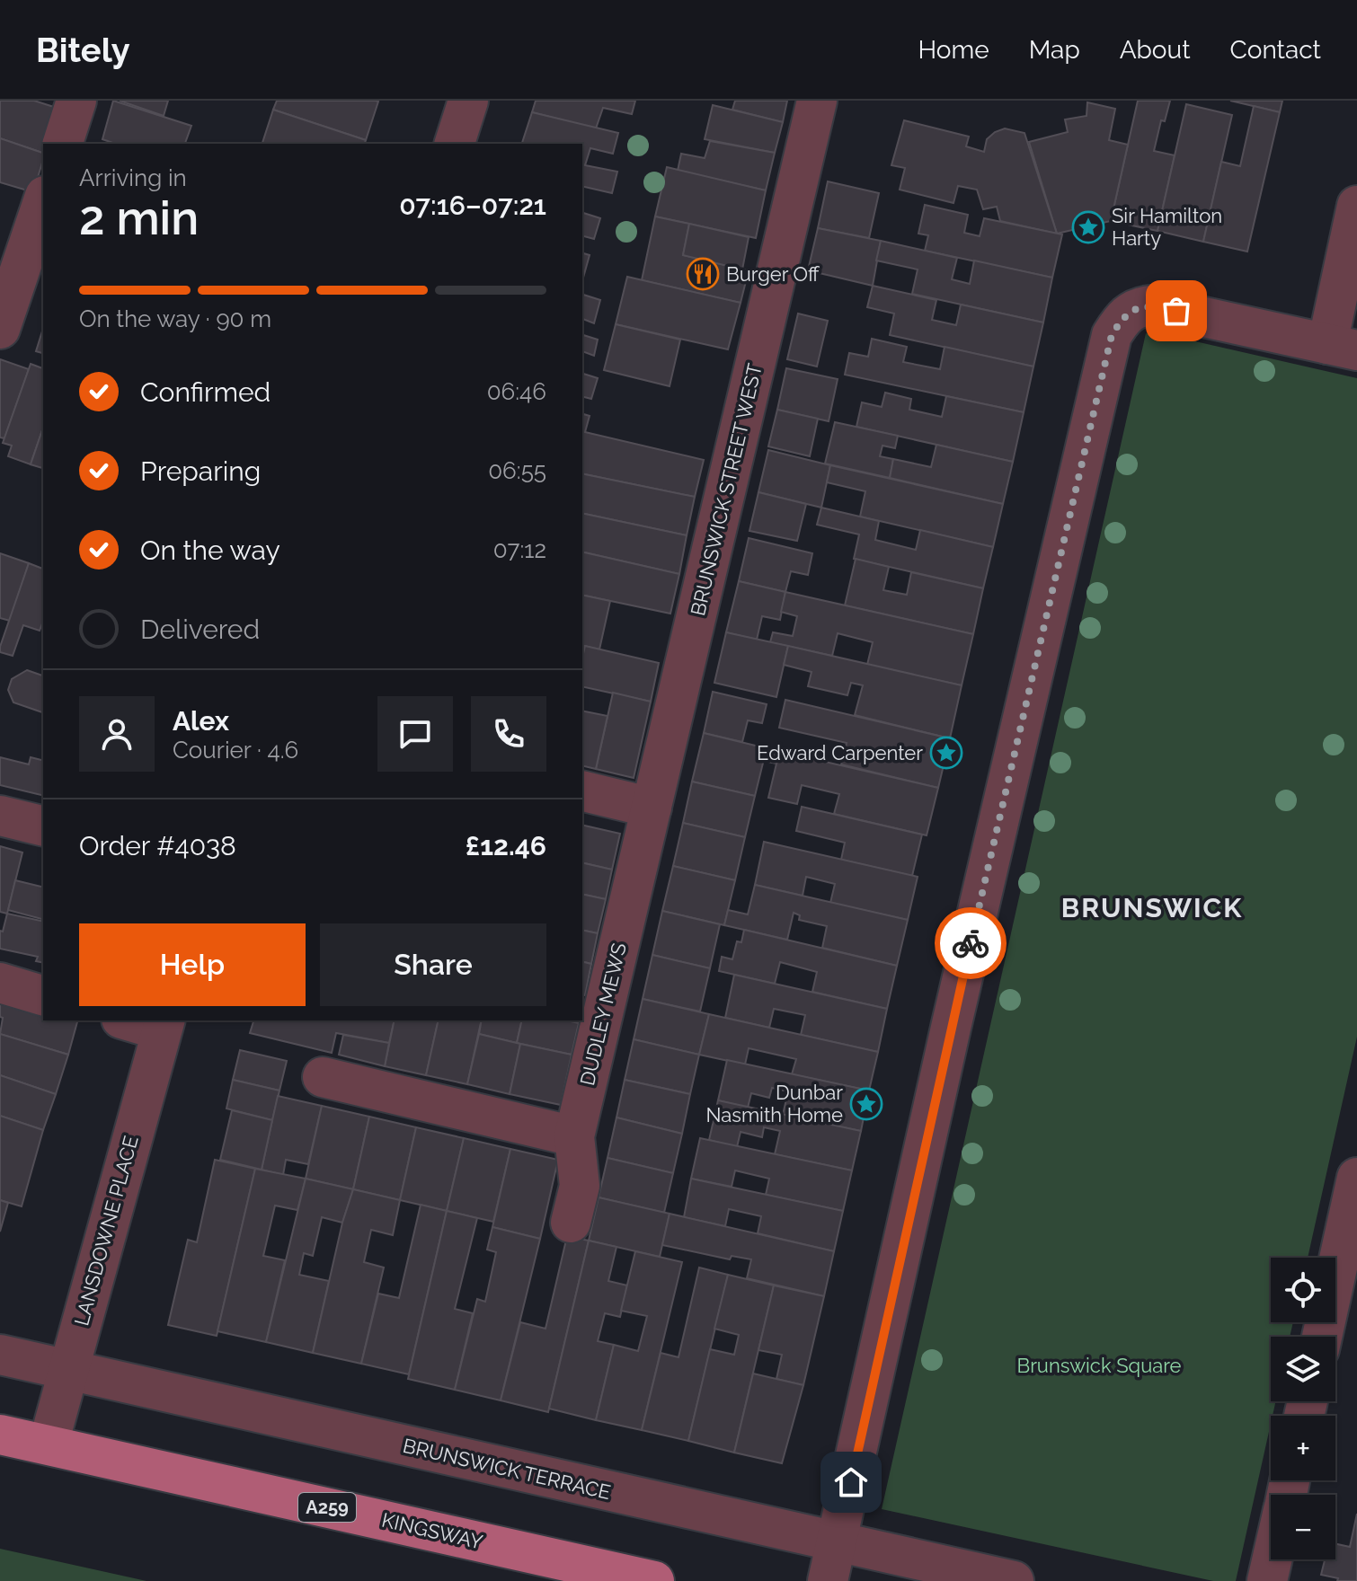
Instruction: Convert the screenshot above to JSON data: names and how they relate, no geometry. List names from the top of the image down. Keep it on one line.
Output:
{"streets":{"main road":["A259","KINGSWAY"],"street":["BRUNSWICK STREET WEST","DUDLEY MEWS","LANSDOWNE PLACE","BRUNSWICK TERRACE"]},"crossings":[["BRUNSWICK STREET WEST","DUDLEY MEWS"],["LANSDOWNE PLACE","BRUNSWICK TERRACE"],["LANSDOWNE PLACE","KINGSWAY"]],"districts":["BRUNSWICK"],"parks":["Brunswick Square"],"places":{"place":["Sir Hamilton Harty","Edward Carpenter","Dunbar Nasmith Home"],"restaurant":["Burger Off"]},"page":{"header":"Bitely","nav":["Home","Map","About","Contact"],"heading":["2 min","Arriving in","07:16–07:21"],"panel":["Alex","Courier · 4.6","Order #4038","£12.46"],"bar":"On the way · 90 m","list":[["Confirmed","06:46"],["Preparing","06:55"],["On the way","07:12"],"Delivered"],"buttons":["Help","Share"],"map_buttons":["+","−"]}}
